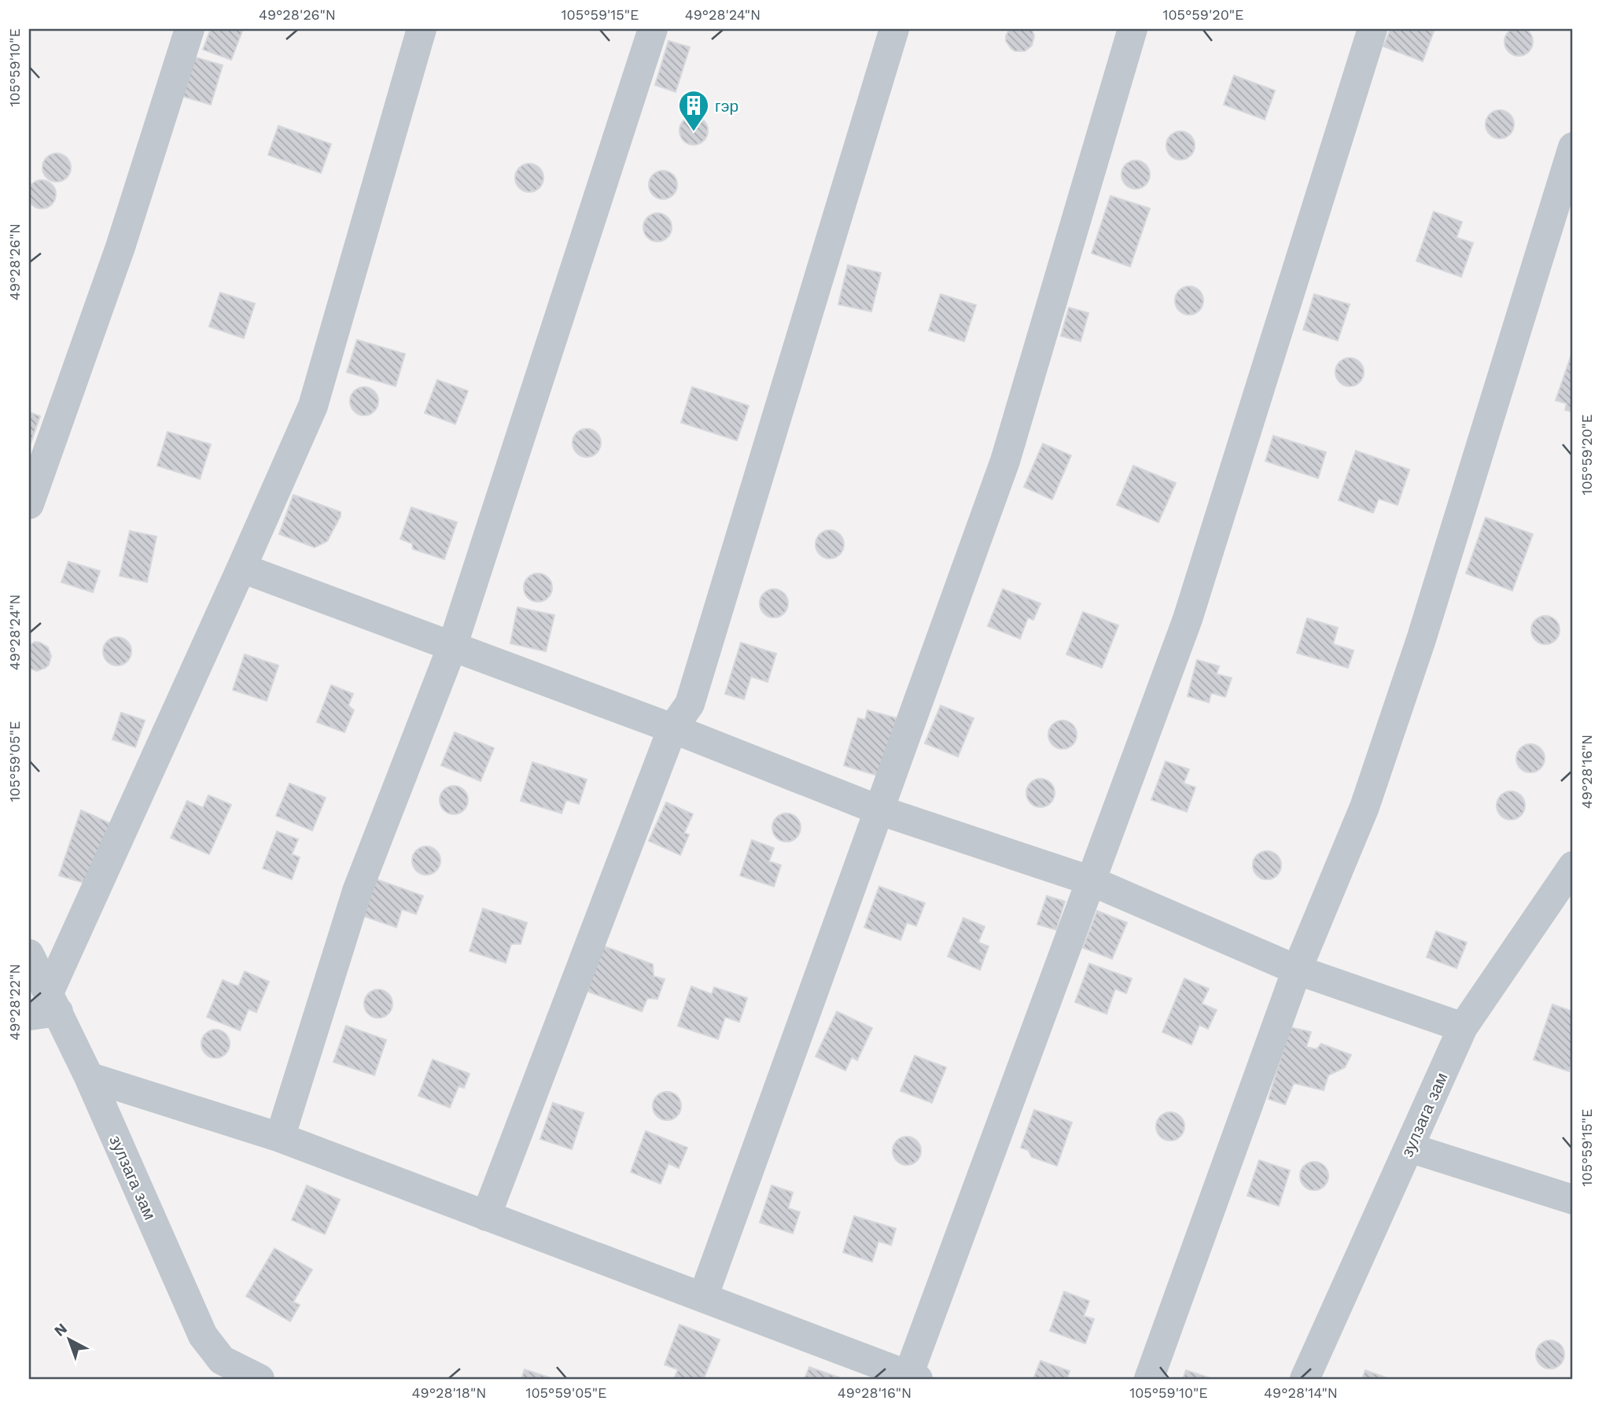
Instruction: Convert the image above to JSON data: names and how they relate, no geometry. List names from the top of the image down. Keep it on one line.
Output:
{"streets":{"street":["зулзага зам"]},"places":{"building":["гэр"]},"north":"top left","coordinates":["49°28'26\"N","105°59'15\"E","49°28'24\"N","105°59'20\"E","105°59'10\"E","105°59'05\"E","49°28'16\"N","49°28'22\"N","49°28'18\"N","49°28'14\"N"]}
